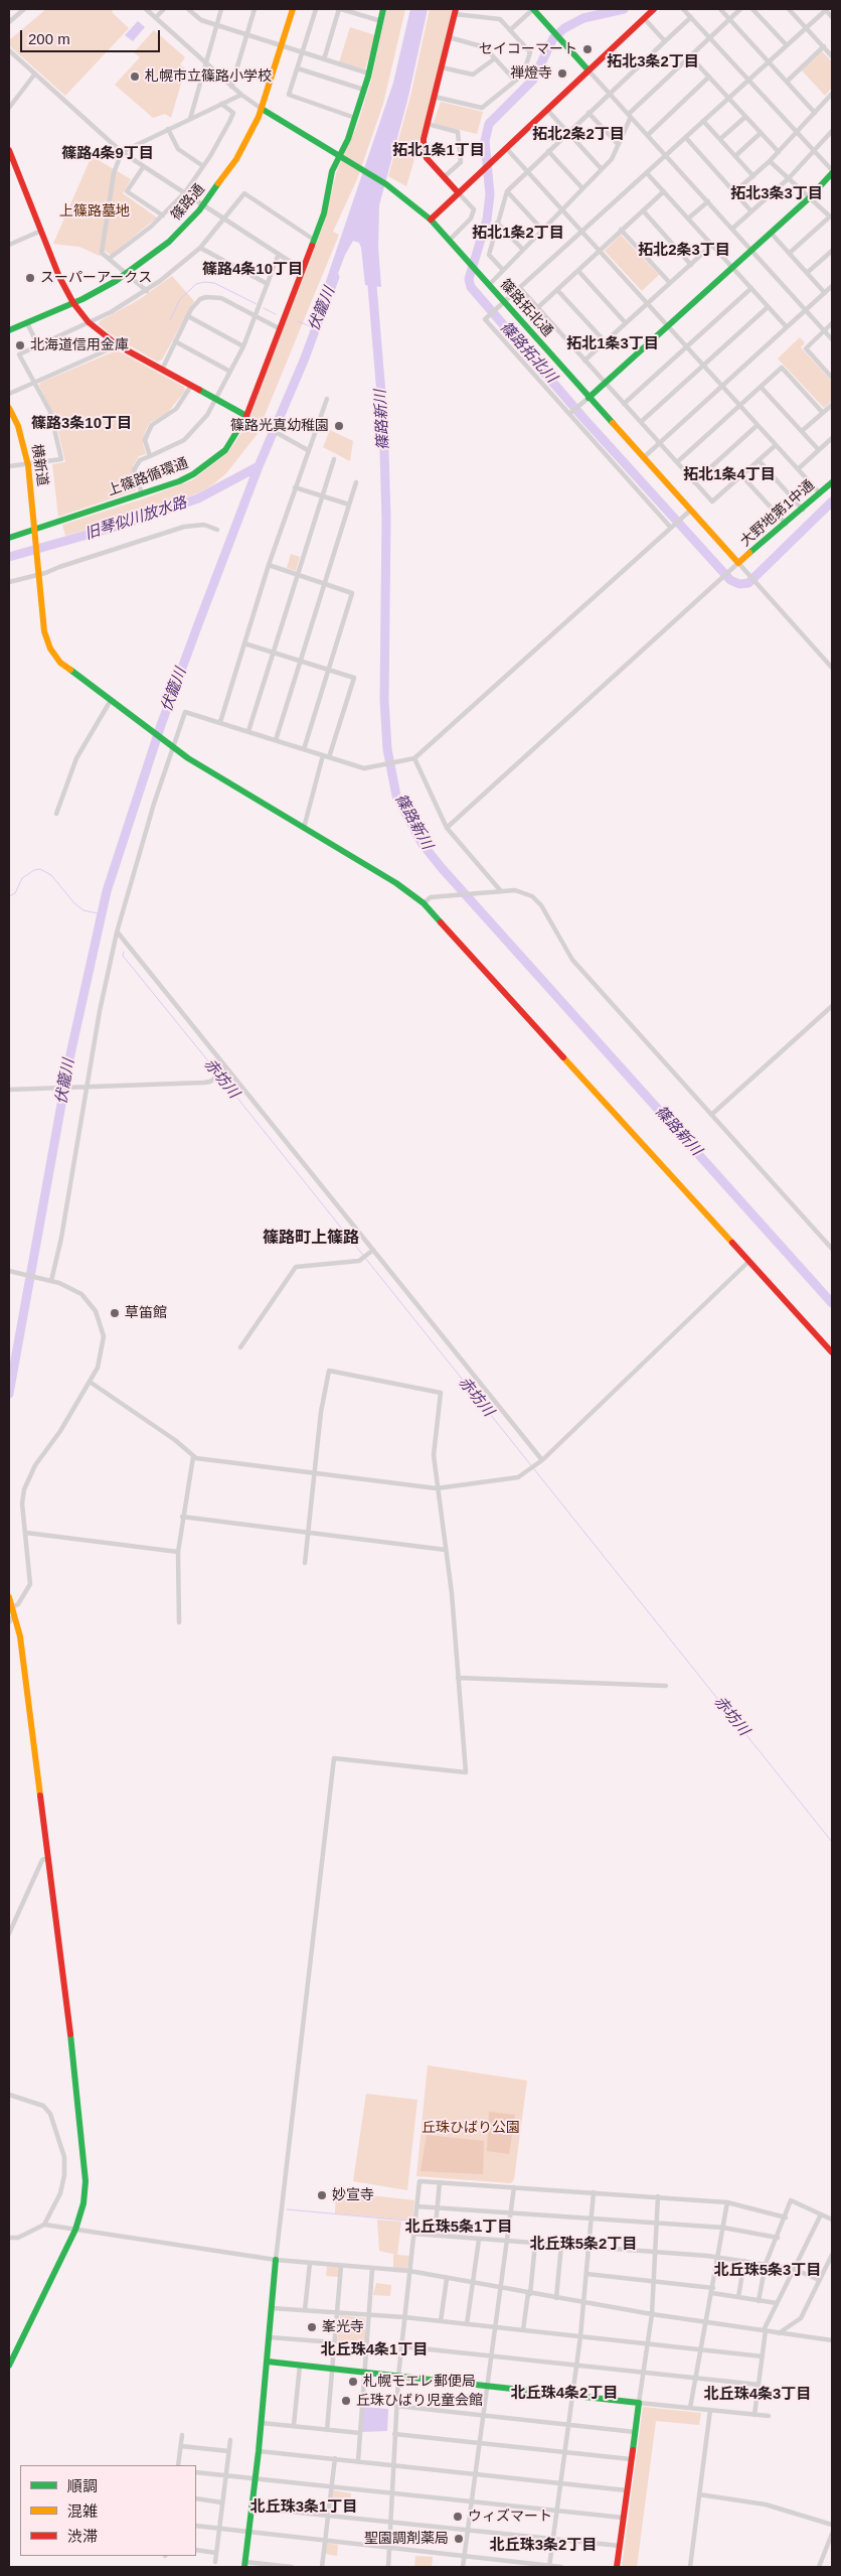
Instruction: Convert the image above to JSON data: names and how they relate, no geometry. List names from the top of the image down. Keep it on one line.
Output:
{"streets":{"street":["篠路通","篠路拓北通","横新道","上篠路循環通","大野地第1中通"]},"crossings":[["篠路通","篠路拓北通"],["篠路拓北通","上篠路循環通"],["篠路拓北通","大野地第1中通"],["横新道","上篠路循環通"]],"districts":["拓北3条2丁目","拓北2条2丁目","拓北1条1丁目","篠路4条9丁目","拓北3条3丁目","拓北1条2丁目","拓北2条3丁目","篠路4条10丁目","拓北1条3丁目","篠路3条10丁目","拓北1条4丁目","篠路町上篠路","北丘珠5条1丁目","北丘珠5条2丁目","北丘珠5条3丁目","北丘珠4条1丁目","北丘珠4条2丁目","北丘珠4条3丁目","北丘珠3条1丁目","北丘珠3条2丁目"],"water":["伏籠川","篠路拓北川","篠路新川","旧琴似川放水路","赤坊川"],"parks":["上篠路墓地","丘珠ひばり公園"],"places":["セイコーマート","禅燈寺","札幌市立篠路小学校","スーパーアークス","北海道信用金庫","篠路光真幼稚園","草笛館","妙宣寺","峯光寺","札幌モエレ郵便局","丘珠ひばり児童会館","ウィズマート","聖園調剤薬局"],"legend":["順調","混雑","渋滞"],"scale_bar":"200 m"}
